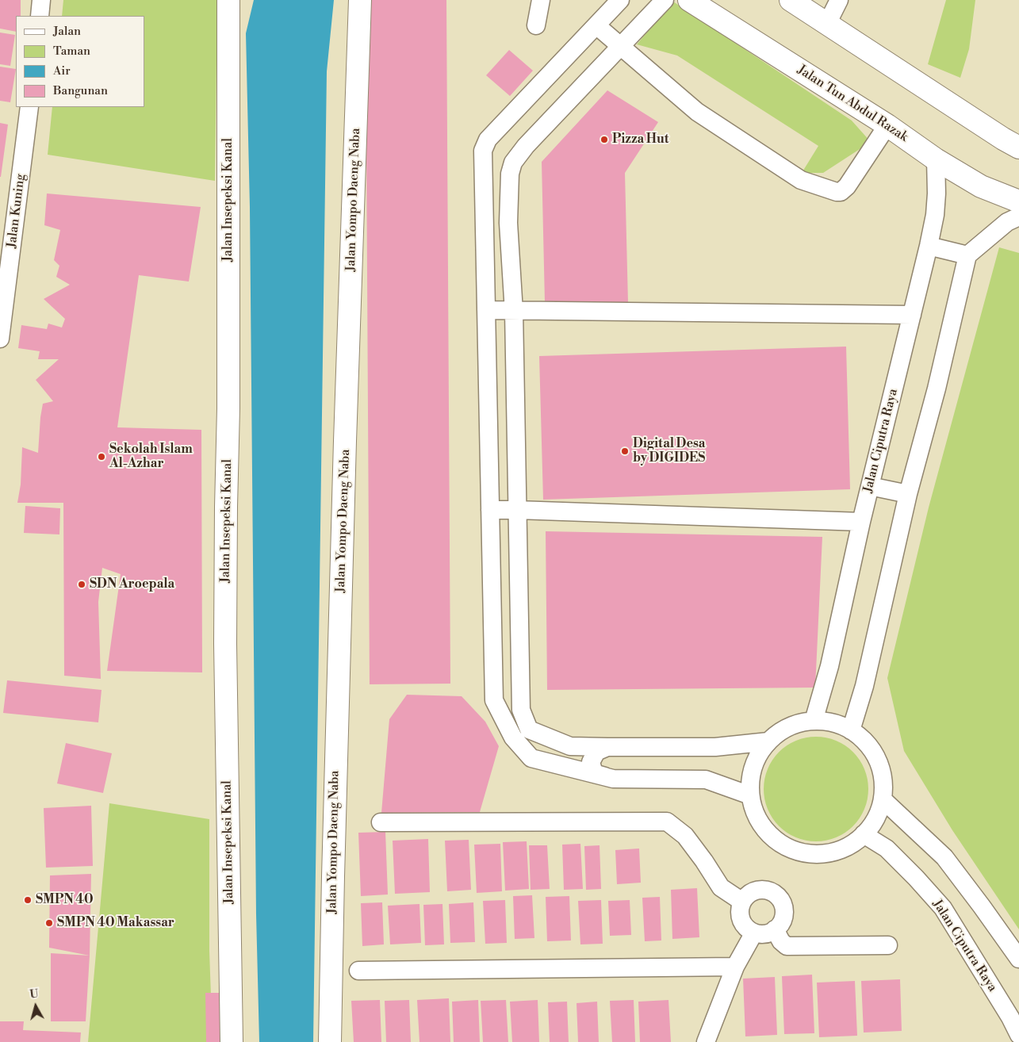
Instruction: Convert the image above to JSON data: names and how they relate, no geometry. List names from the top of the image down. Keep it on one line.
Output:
{"streets":{"street":["Jalan Tun Abdul Razak","Jalan Insepeksi Kanal","Jalan Yompo Daeng Naba","Jalan Kuning","Jalan Ciputra Raya"]},"crossings":[["Jalan Tun Abdul Razak","Jalan Ciputra Raya"]],"places":["Pizza Hut","Digital Desa by DIGIDES","Sekolah Islam Al-Azhar","SDN Aroepala","SMPN 40","SMPN 40 Makassar"],"legend":["Jalan","Taman","Air","Bangunan"],"north":"top"}
